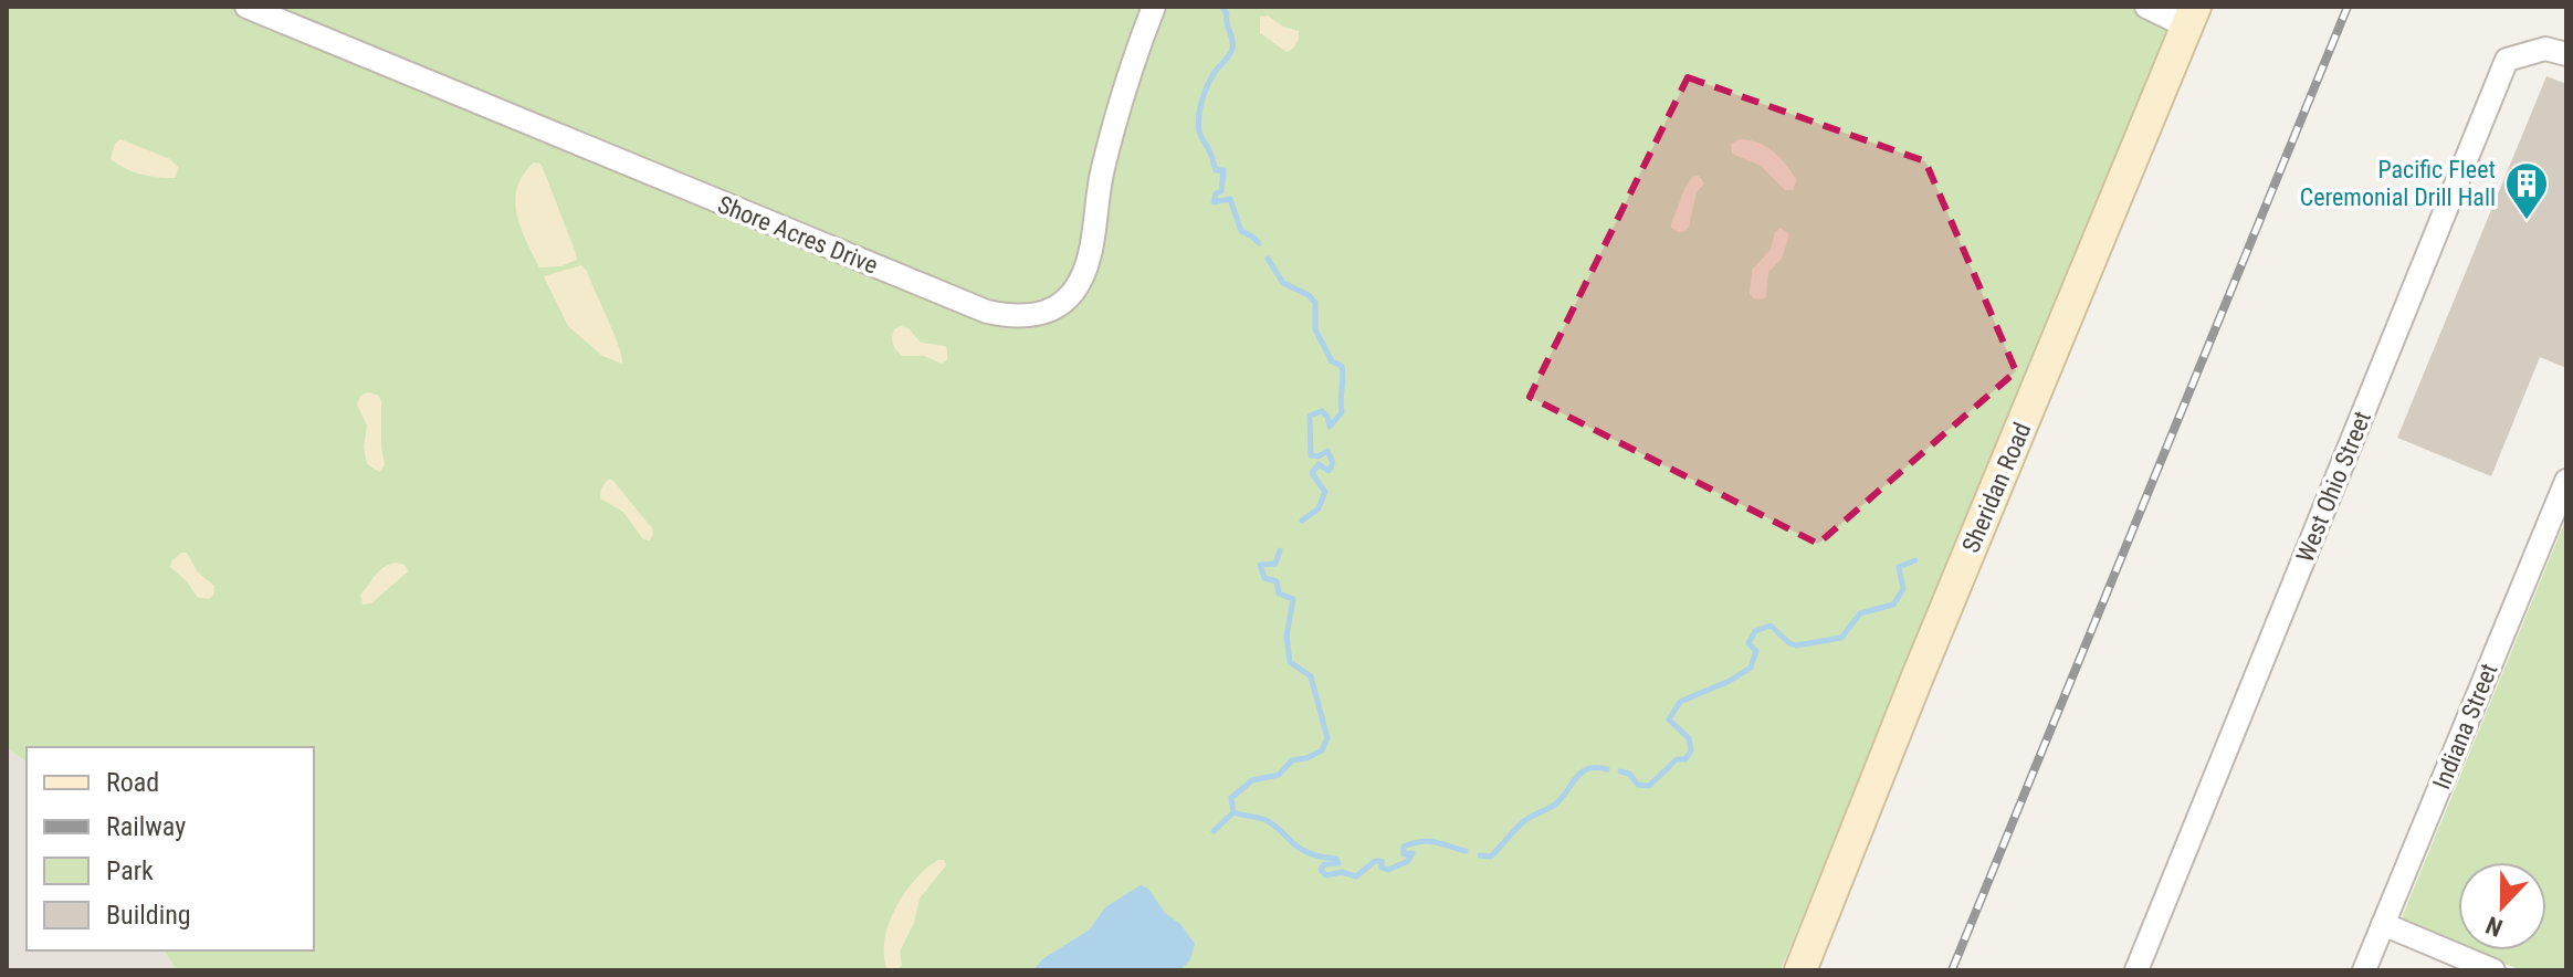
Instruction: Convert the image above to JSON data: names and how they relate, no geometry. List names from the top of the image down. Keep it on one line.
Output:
{"streets":{"main road":["Sheridan Road"],"street":["Shore Acres Drive","West Ohio Street","Indiana Street"]},"places":{"building":["Pacific Fleet Ceremonial Drill Hall"]},"legend":["Road","Railway","Park","Building"],"north":"bottom"}
